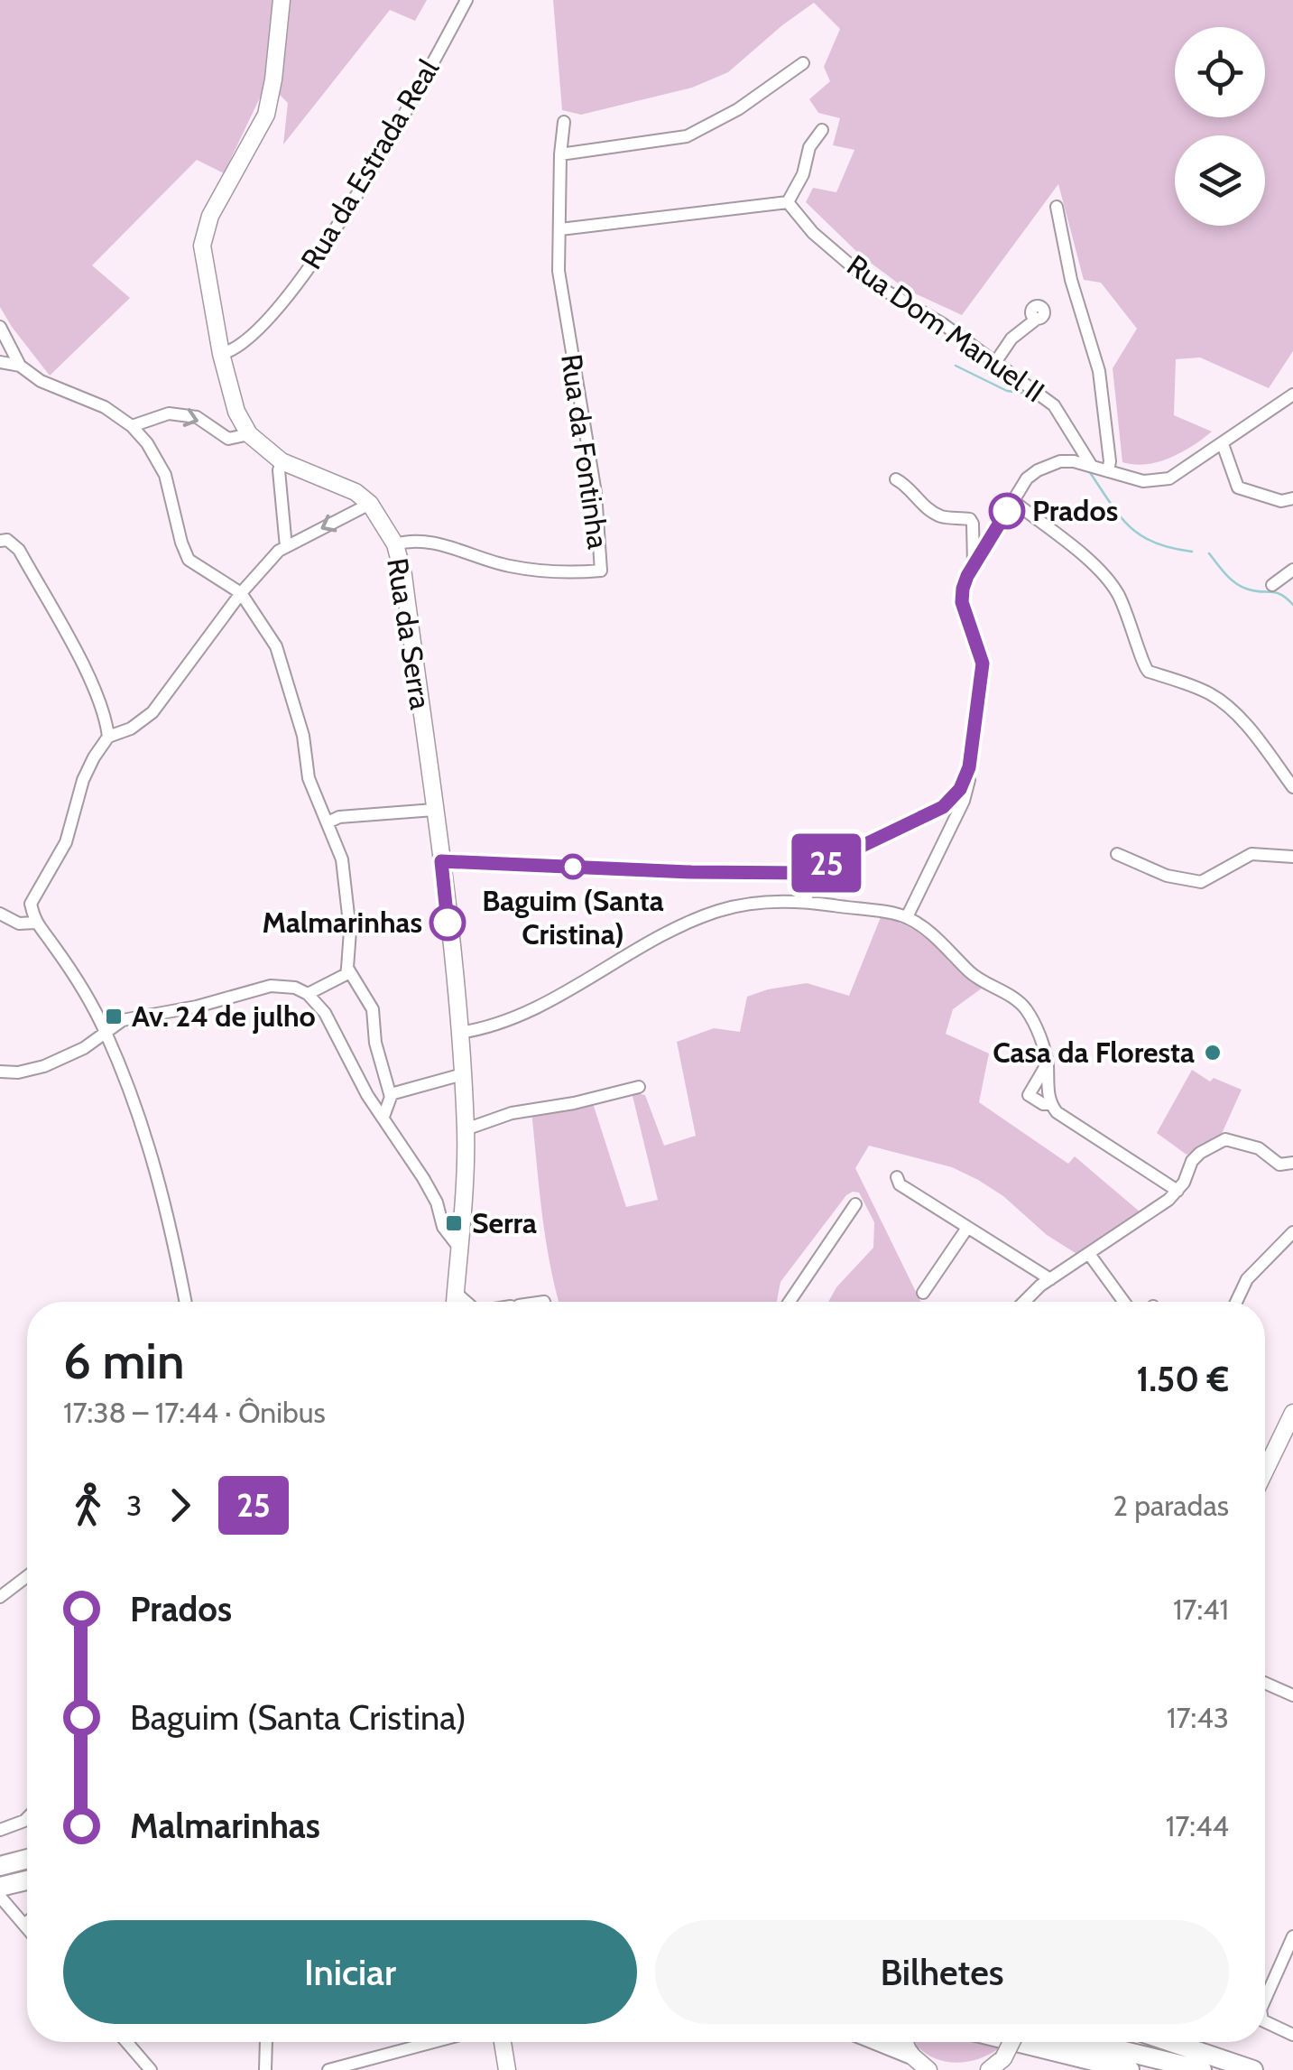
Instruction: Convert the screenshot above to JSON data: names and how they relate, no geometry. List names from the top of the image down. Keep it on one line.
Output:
{"streets":{"main road":["Rua da Serra"],"street":["Rua da Estrada Real","Rua Dom Manuel II","Rua da Fontinha"]},"crossings":[["Rua da Estrada Real","Rua da Serra"],["Rua da Fontinha","Rua da Serra"]],"places":{"other":["Prados","Baguim (Santa Cristina)","Malmarinhas","Casa da Floresta"],"transit":["Av. 24 de julho","Serra"]},"lines":["bus line 25"],"page":{"on_map":"25","heading":["6 min","17:38 – 17:44 · Ônibus","1.50 €"],"legs":["3","25","2 paradas"],"list":[{"name":"Prados","value":"17:41"},{"name":"Baguim (Santa Cristina)","value":"17:43"},{"name":"Malmarinhas","value":"17:44"}],"buttons":["Iniciar","Bilhetes"]}}
